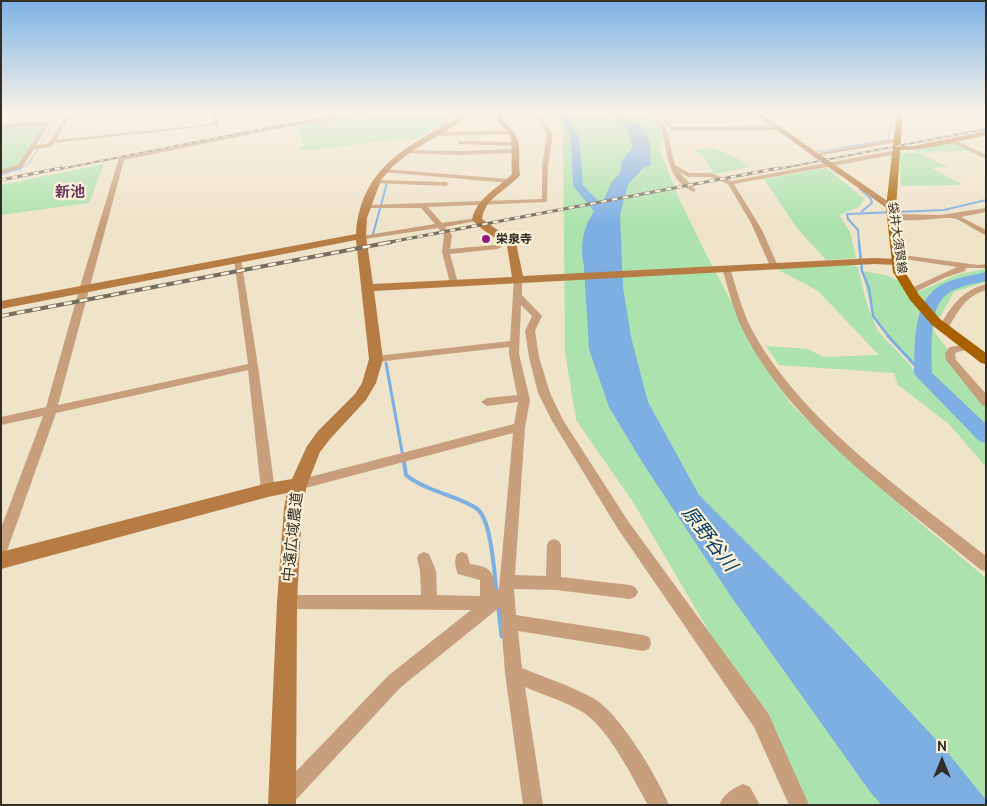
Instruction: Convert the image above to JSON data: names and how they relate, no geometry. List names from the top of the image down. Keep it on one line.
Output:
{"streets":{"main road":["袋井大須賀線"],"street":["中遠広域農道"]},"districts":["新池"],"water":["原野谷川"],"places":["栄泉寺"],"north":"top"}
